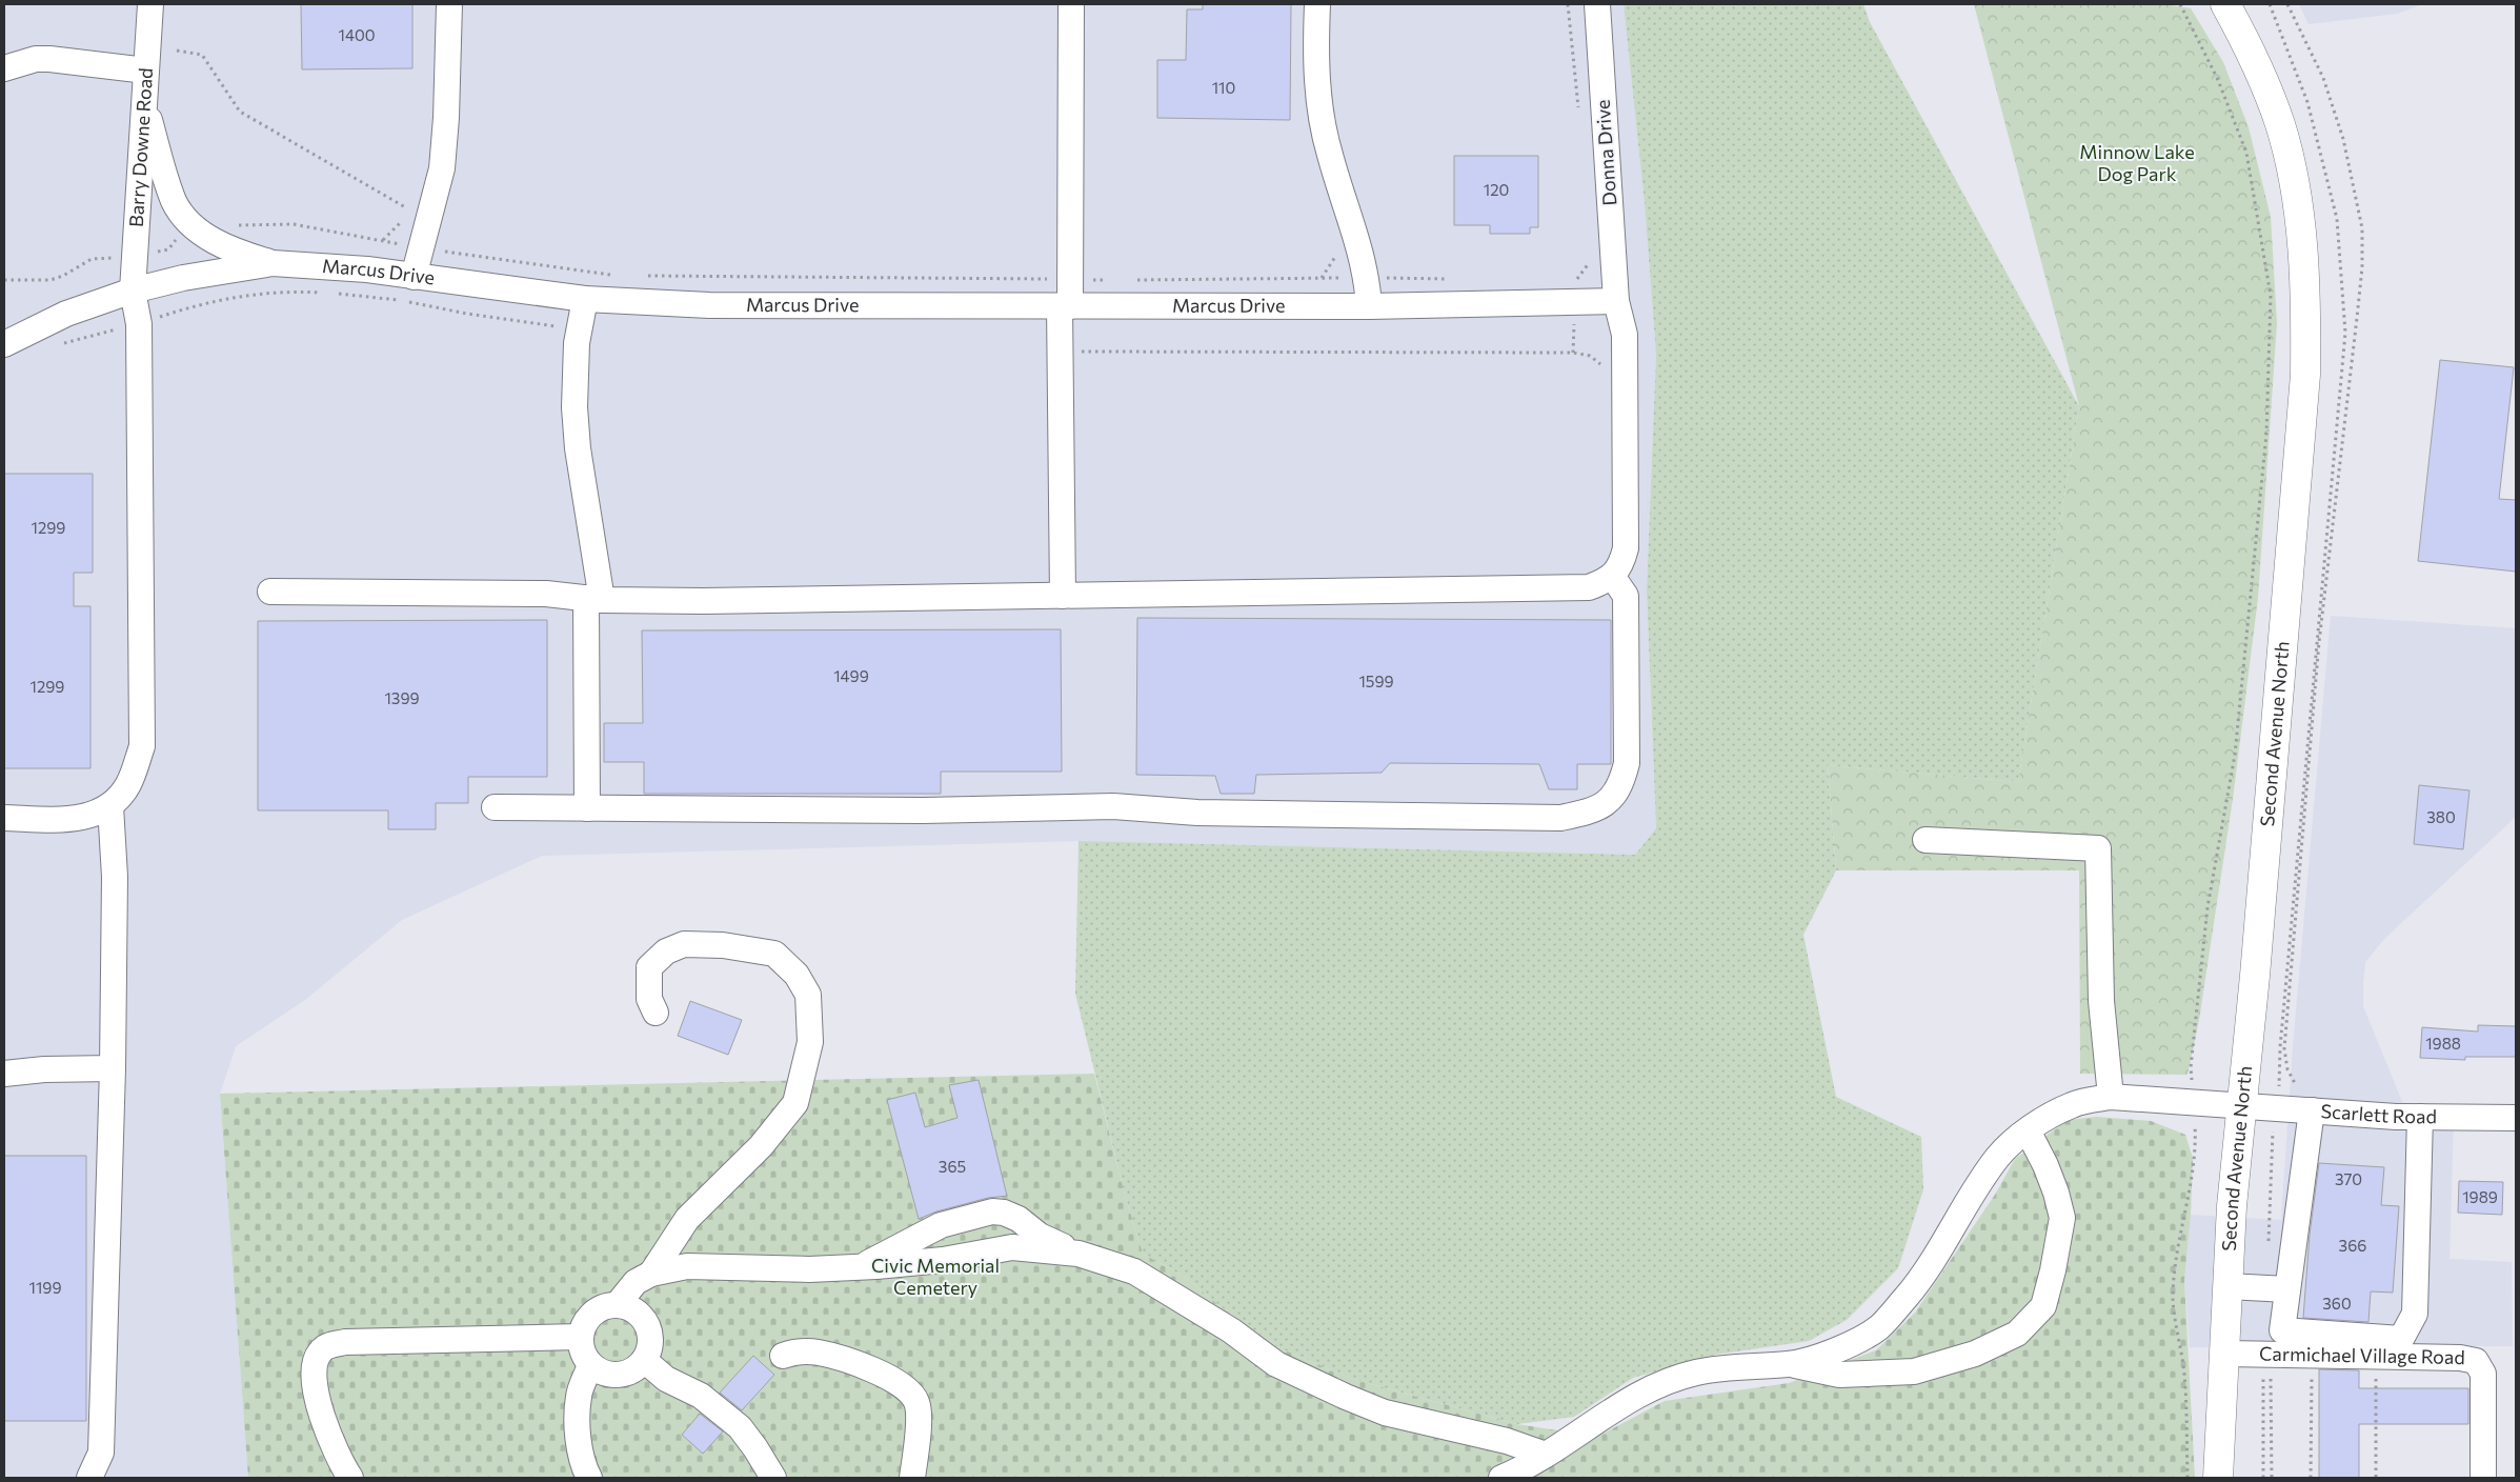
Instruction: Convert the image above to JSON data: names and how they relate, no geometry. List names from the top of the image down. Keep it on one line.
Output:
{"streets":{"main road":["Second Avenue North"],"street":["Barry Downe Road","Donna Drive","Marcus Drive","Scarlett Road","Carmichael Village Road"]},"crossings":[["Barry Downe Road","Marcus Drive"],["Donna Drive","Marcus Drive"],["Second Avenue North","Scarlett Road"],["Second Avenue North","Carmichael Village Road"]],"parks":["Minnow Lake Dog Park","Civic Memorial Cemetery"],"house_numbers":["1400","110","120","1299","1499","1599","1299","1399","380","1988","365","370","1989","366","1199","360"]}
